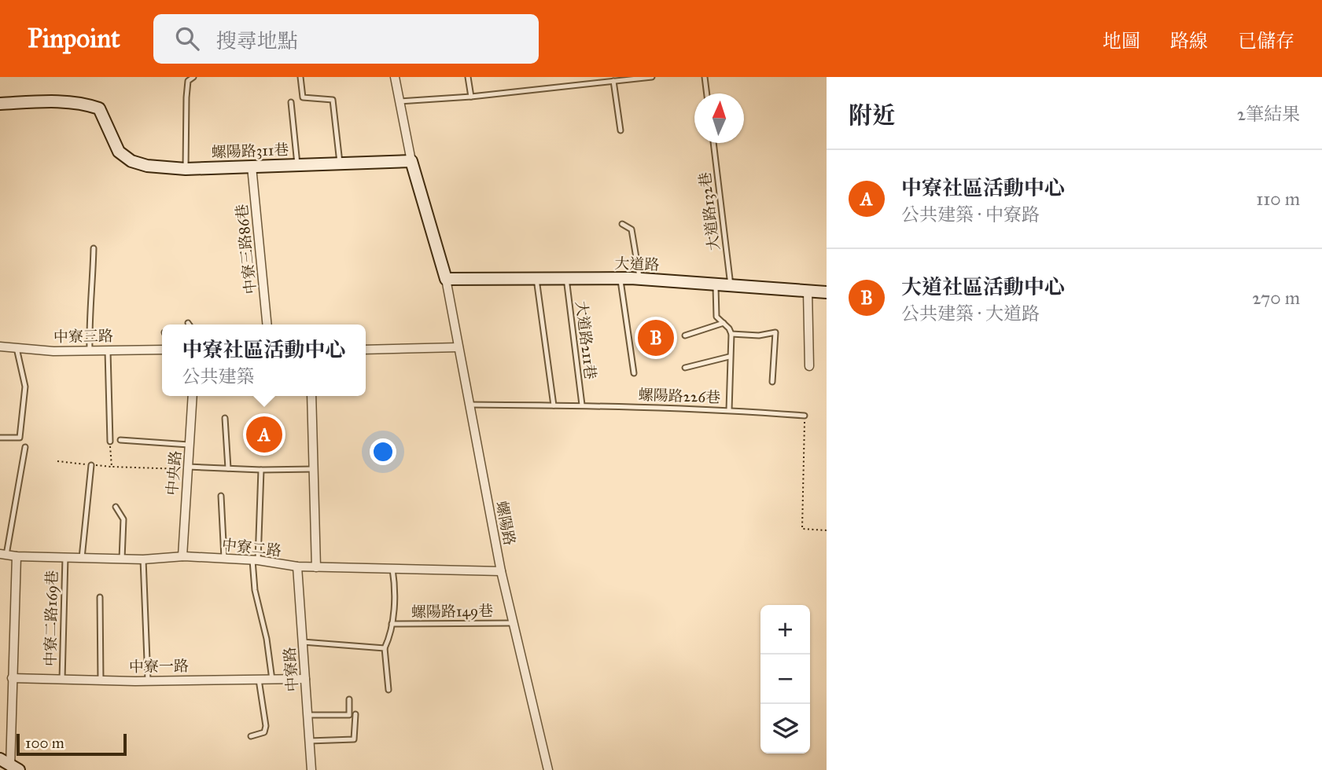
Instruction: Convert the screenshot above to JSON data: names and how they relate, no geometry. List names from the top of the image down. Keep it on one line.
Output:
{"streets":{"street":["螺陽路311巷","中寮三路86巷","大道路","中寮三路","中央路","螺陽路","中寮二路","中寮一路","中寮路"],"lane":["大道路132巷","大道路211巷","螺陽路226巷","螺陽路149巷","中寮二路169巷"]},"crossings":[["螺陽路311巷","中寮三路86巷"],["大道路132巷","大道路"],["大道路","大道路211巷"],["大道路","螺陽路"],["大道路211巷","螺陽路226巷"],["螺陽路226巷","螺陽路"],["中央路","中寮二路"],["螺陽路","中寮二路"],["螺陽路","螺陽路149巷"],["中寮二路","中寮二路169巷"],["中寮二路","中寮路"],["中寮二路169巷","中寮一路"],["中寮一路","中寮路"]],"scale_bar":"100 m","north":"top","page":{"header":"Pinpoint","search":"搜尋地點","nav":["地圖","路線","已儲存"],"heading":["附近","2筆結果"],"list":[{"mark":"A","name":"中寮社區活動中心","note":"公共建築 · 中寮路","value":"110 m"},{"mark":"B","name":"大道社區活動中心","note":"公共建築 · 大道路","value":"270 m"}],"pins":["B","A"],"popup":["中寮社區活動中心","公共建築"],"map_buttons":["+","−"],"scale":"100 m"}}
